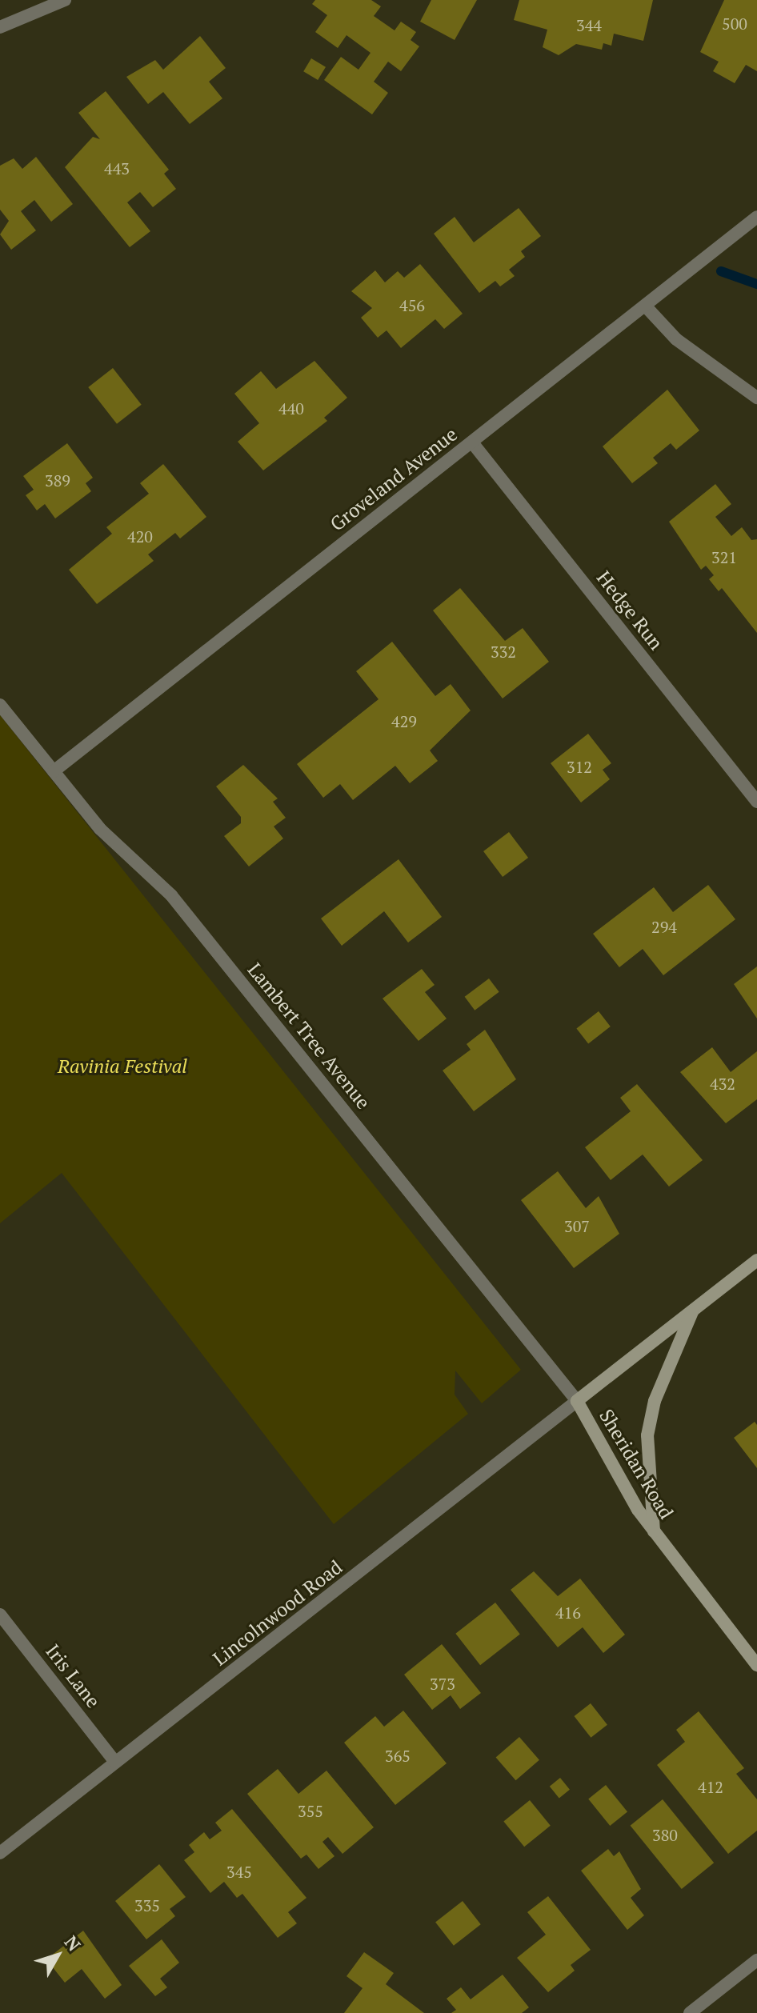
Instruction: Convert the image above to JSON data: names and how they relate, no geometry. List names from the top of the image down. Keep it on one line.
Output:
{"streets":{"street":["Groveland Avenue","Hedge Run","Lambert Tree Avenue","Sheridan Road","Lincolnwood Road","Iris Lane"]},"crossings":[["Groveland Avenue","Hedge Run"],["Groveland Avenue","Lambert Tree Avenue"],["Lambert Tree Avenue","Sheridan Road"],["Lambert Tree Avenue","Lincolnwood Road"],["Sheridan Road","Lincolnwood Road"],["Lincolnwood Road","Iris Lane"]],"parks":["Ravinia Festival"],"house_numbers":["500","344","443","456","440","389","420","321","332","429","312","294","432","307","416","373","365","412","355","380","345","335"],"north":"top right"}
